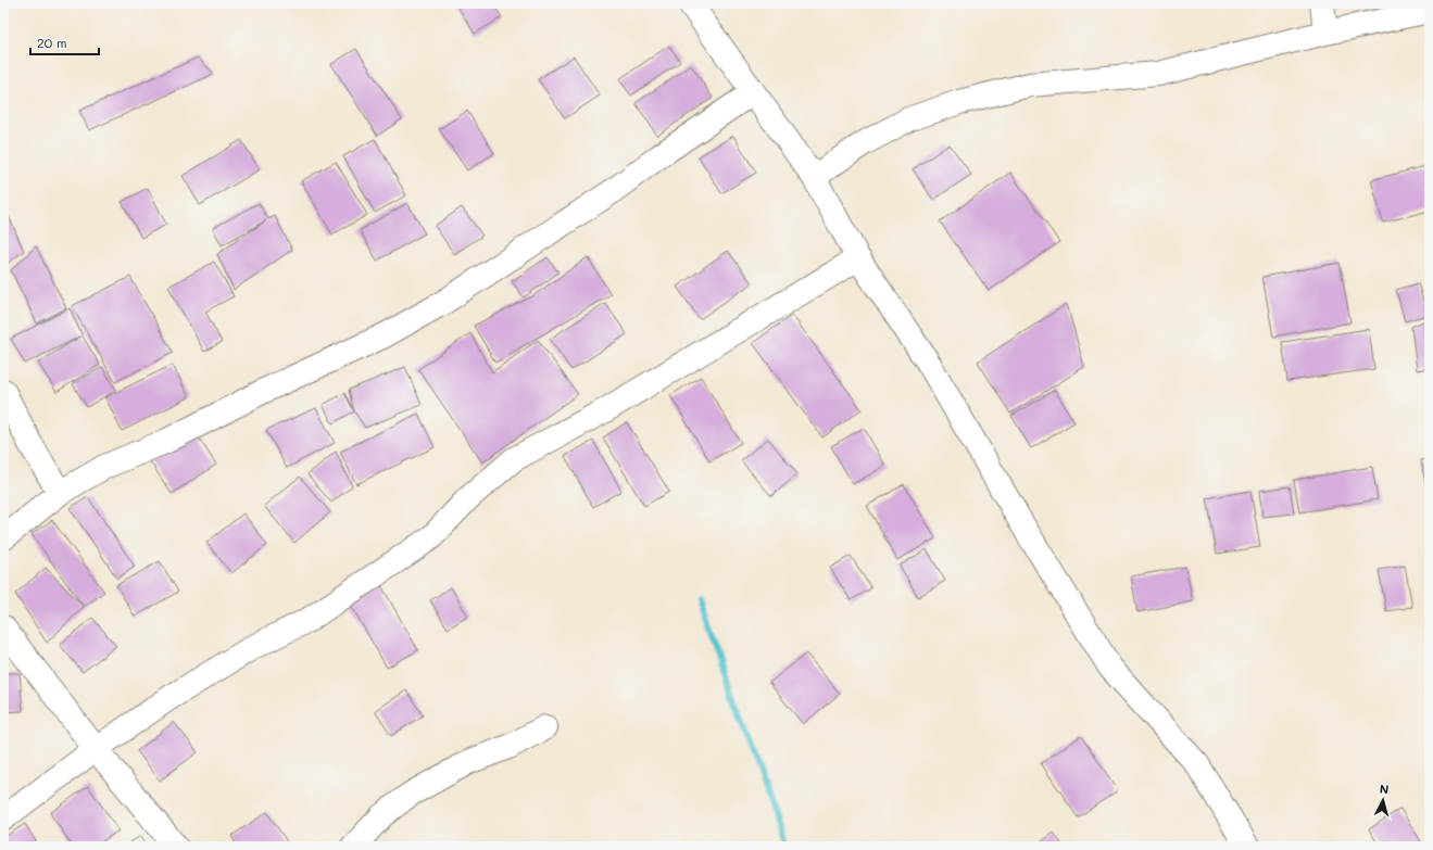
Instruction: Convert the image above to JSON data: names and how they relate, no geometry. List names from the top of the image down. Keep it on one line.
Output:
{"scale_bar":"20 m","north":"top"}
